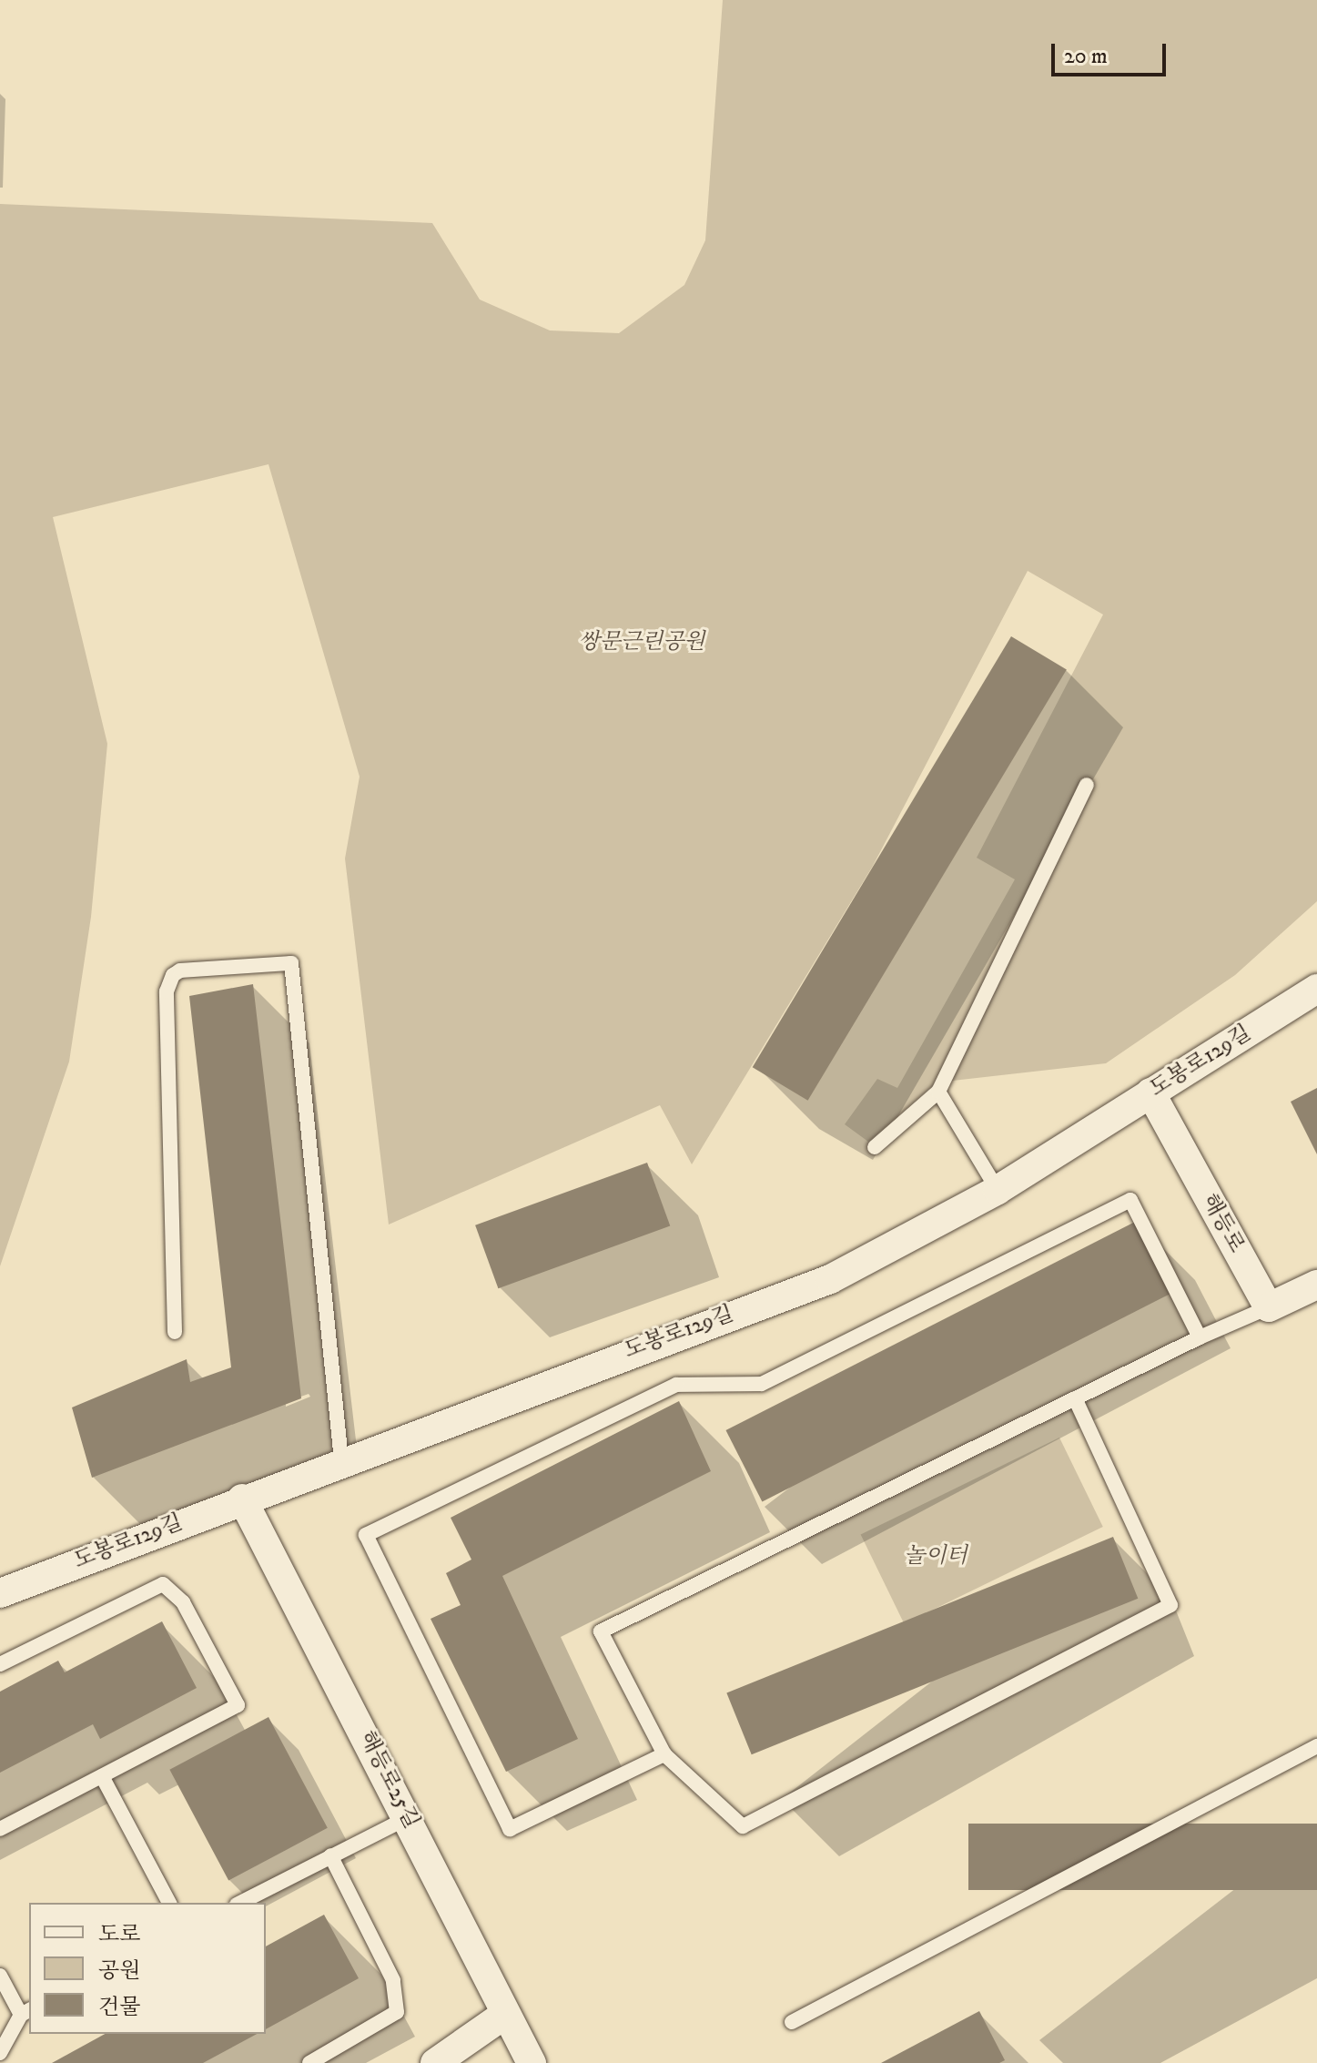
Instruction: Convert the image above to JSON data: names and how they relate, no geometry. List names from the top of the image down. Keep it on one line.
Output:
{"streets":{"street":["도봉로129길","해등로","해등로25길"]},"crossings":[["도봉로129길","해등로"],["도봉로129길","해등로25길"]],"parks":["쌍문근린공원","놀이터"],"legend":["도로","공원","건물"],"scale_bar":"20 m"}
